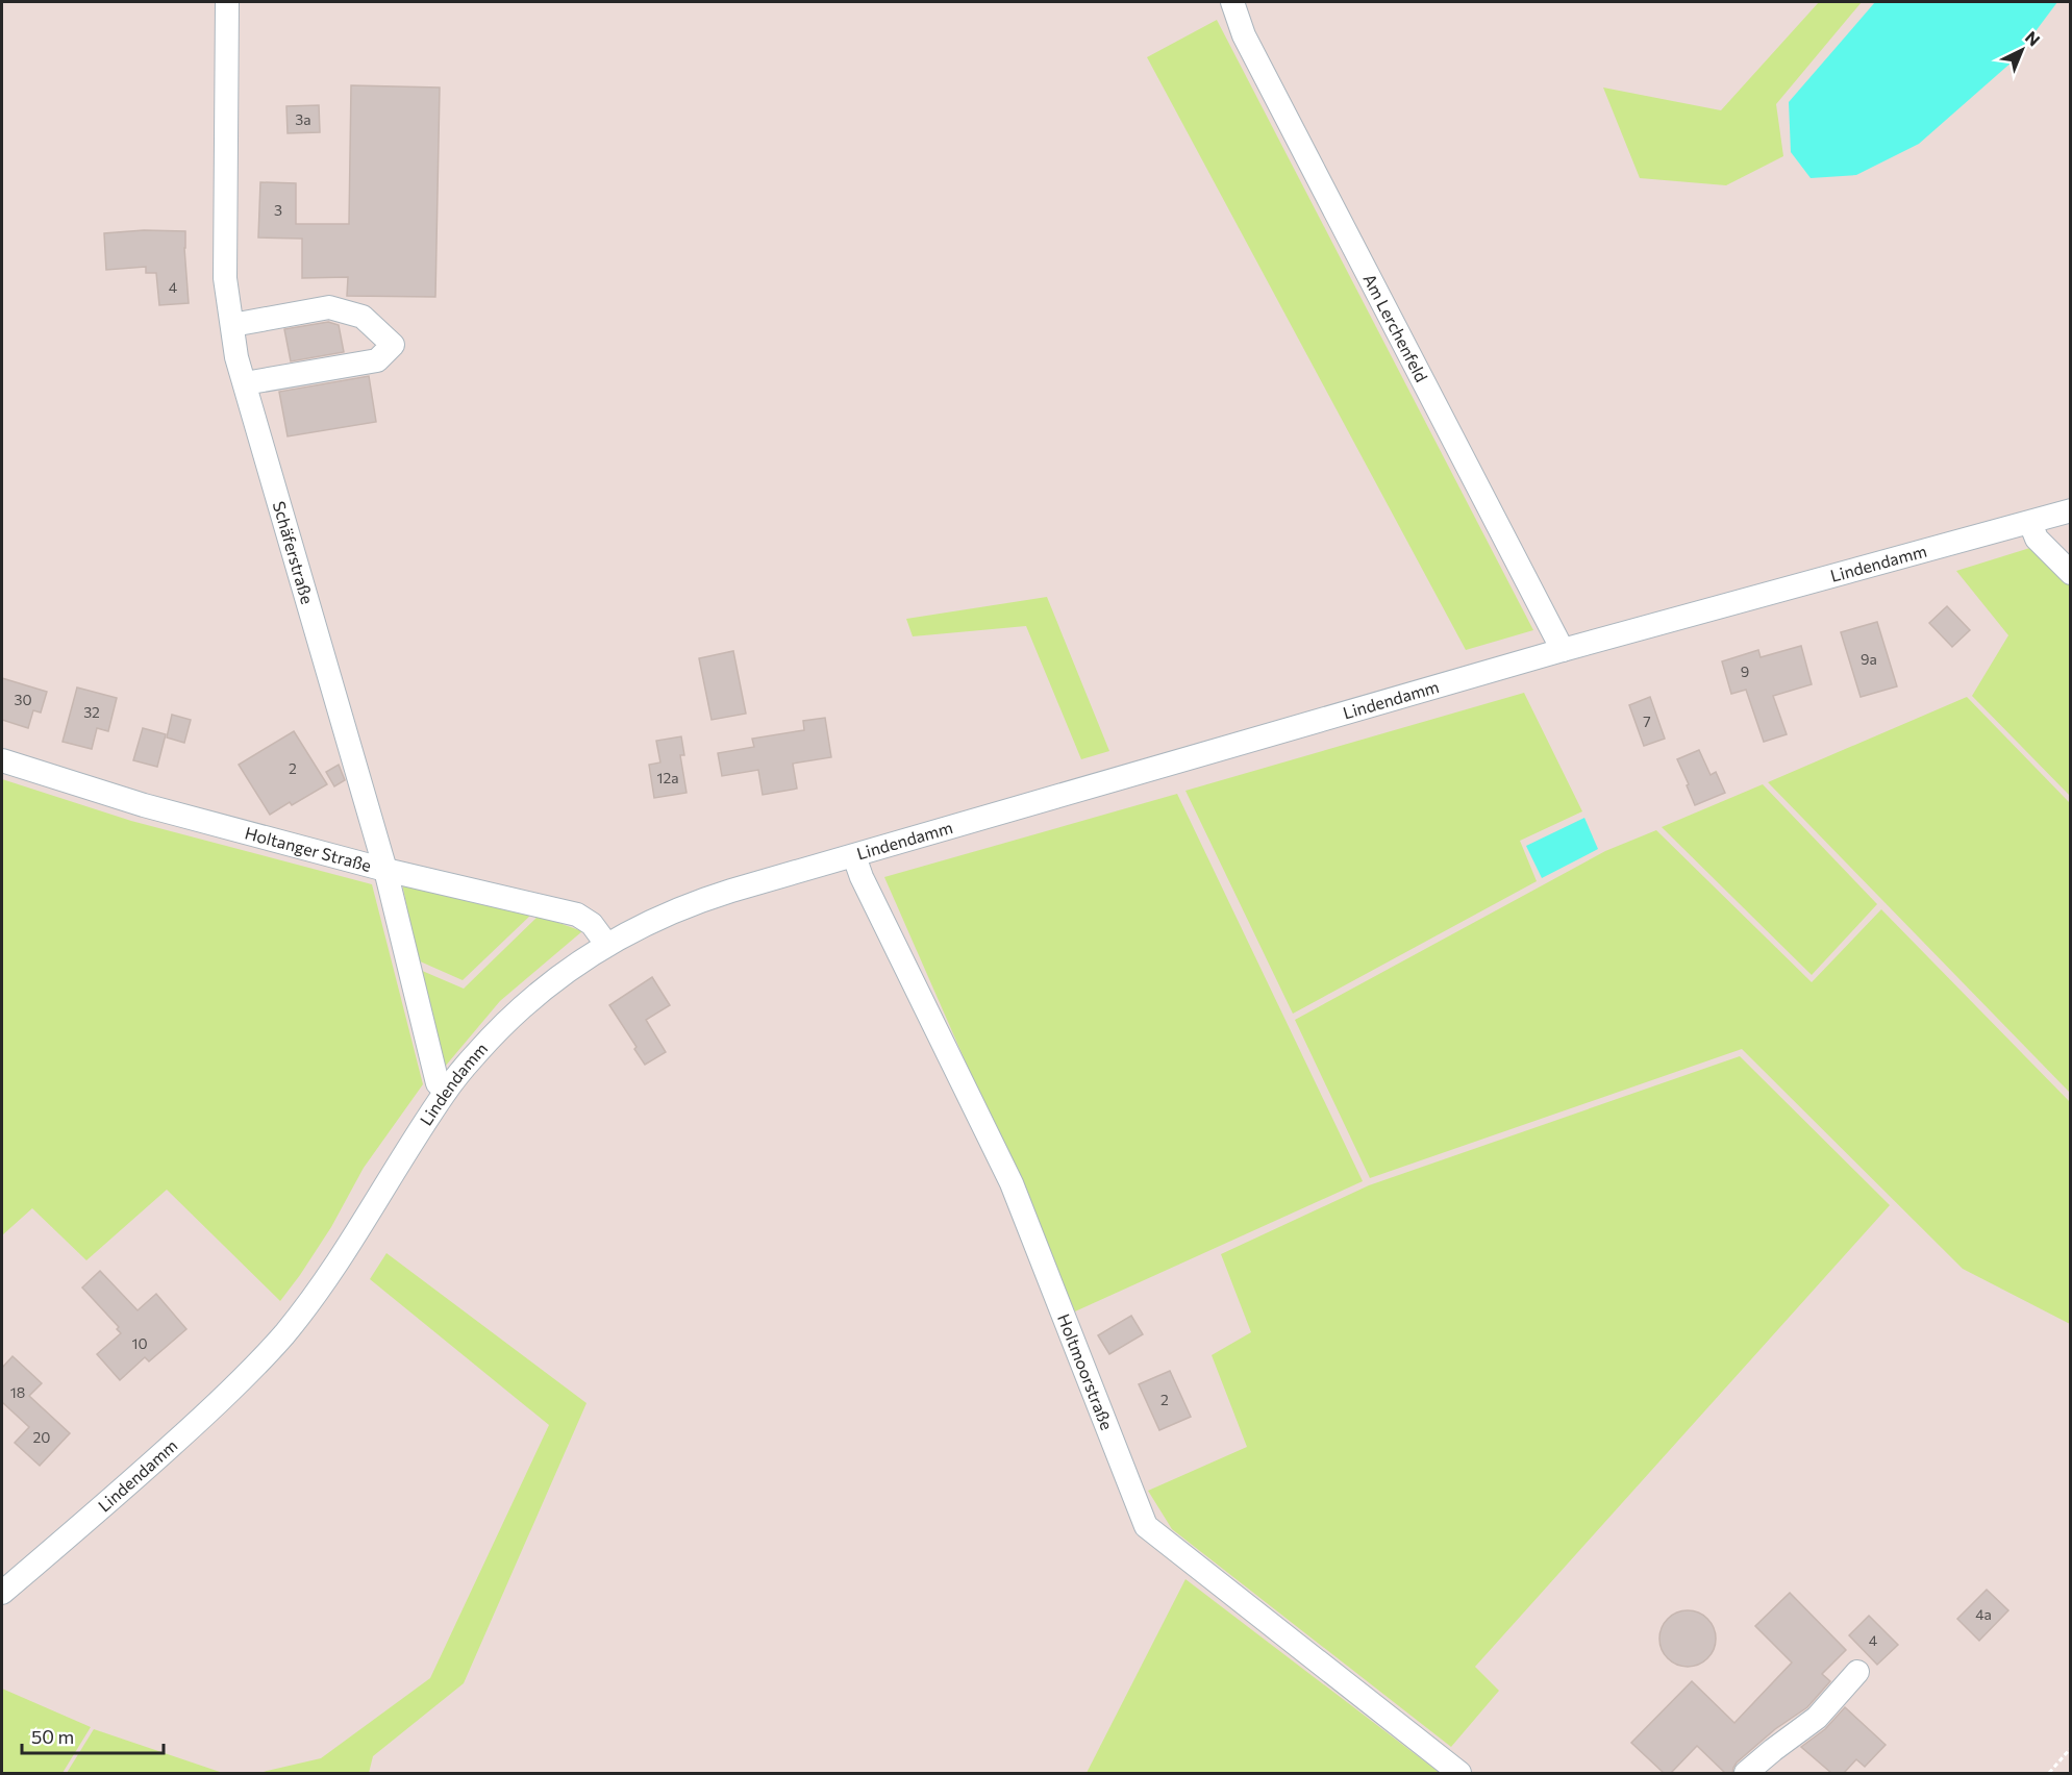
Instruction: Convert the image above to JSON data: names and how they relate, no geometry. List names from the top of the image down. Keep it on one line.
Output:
{"streets":{"street":["Am Lerchenfeld","Schäferstraße","Lindendamm","Holtanger Straße","Holtmoorstraße"]},"crossings":[["Am Lerchenfeld","Lindendamm"],["Schäferstraße","Lindendamm"],["Schäferstraße","Holtanger Straße"],["Lindendamm","Holtanger Straße"],["Lindendamm","Holtmoorstraße"]],"house_numbers":["3a","3","4","9a","9","30","32","7","2","12a","10","18","2","20","4a","4"],"scale_bar":"50 m","north":"top right"}
